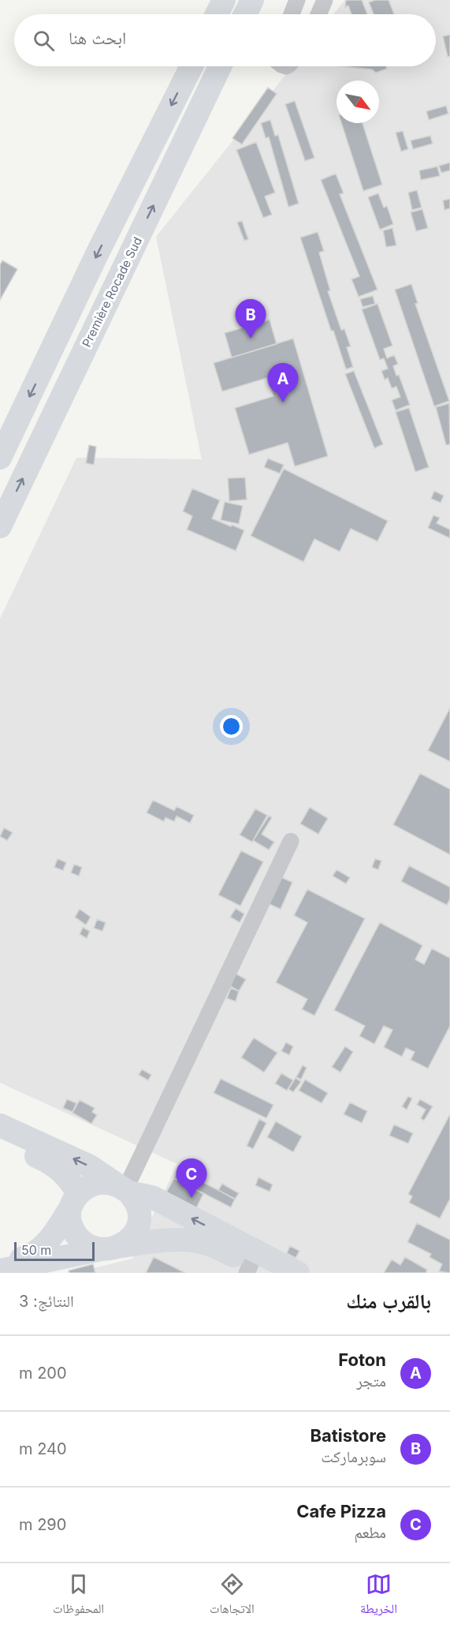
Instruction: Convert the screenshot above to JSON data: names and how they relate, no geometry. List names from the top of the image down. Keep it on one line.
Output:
{"streets":{"highway":["Première Rocade Sud"]},"scale_bar":"50 m","north":"bottom right","page":{"search":"ابحث هنا","pins":["B","A","C"],"scale":"50 m","heading":["بالقرب منك","النتائج: 3"],"list":[{"mark":"A","name":"Foton","note":"متجر","value":"200 m"},{"mark":"B","name":"Batistore","note":"سوبرماركت","value":"240 m"},{"mark":"C","name":"Cafe Pizza","note":"مطعم","value":"290 m"}],"nav":["الخريطة","الاتجاهات","المحفوظات"]}}
